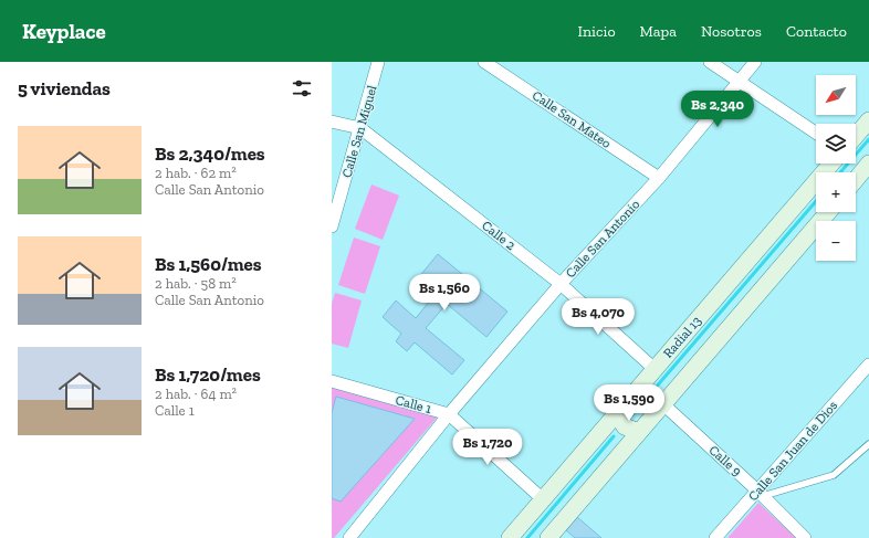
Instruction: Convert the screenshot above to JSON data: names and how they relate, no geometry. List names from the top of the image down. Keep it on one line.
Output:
{"streets":{"main road":["Radial 13"],"street":["Calle San Mateo","Calle San Miguel","Calle 2","Calle San Antonio","Calle 1","Calle San Juan de Dios","Calle 9"]},"crossings":[["Calle San Mateo","Calle San Antonio"],["Calle San Miguel","Calle 2"],["Calle 2","Calle San Antonio"],["Calle 2","Radial 13"],["Calle San Antonio","Calle 1"],["Radial 13","Calle 1"],["Calle San Juan de Dios","Calle 9"]],"north":"bottom left","page":{"header":"Keyplace","nav":["Inicio","Mapa","Nosotros","Contacto"],"heading":"5 viviendas","map_buttons":["+","−"],"price":["Bs 2,340","Bs 1,560","Bs 4,070","Bs 1,590","Bs 1,720"],"list":[{"name":"Bs 2,340/mes","note":"2 hab. · 62 m² · Calle San Antonio"},{"name":"Bs 1,560/mes","note":"2 hab. · 58 m² · Calle San Antonio"},{"name":"Bs 1,720/mes","note":"2 hab. · 64 m² · Calle 1"}]}}
